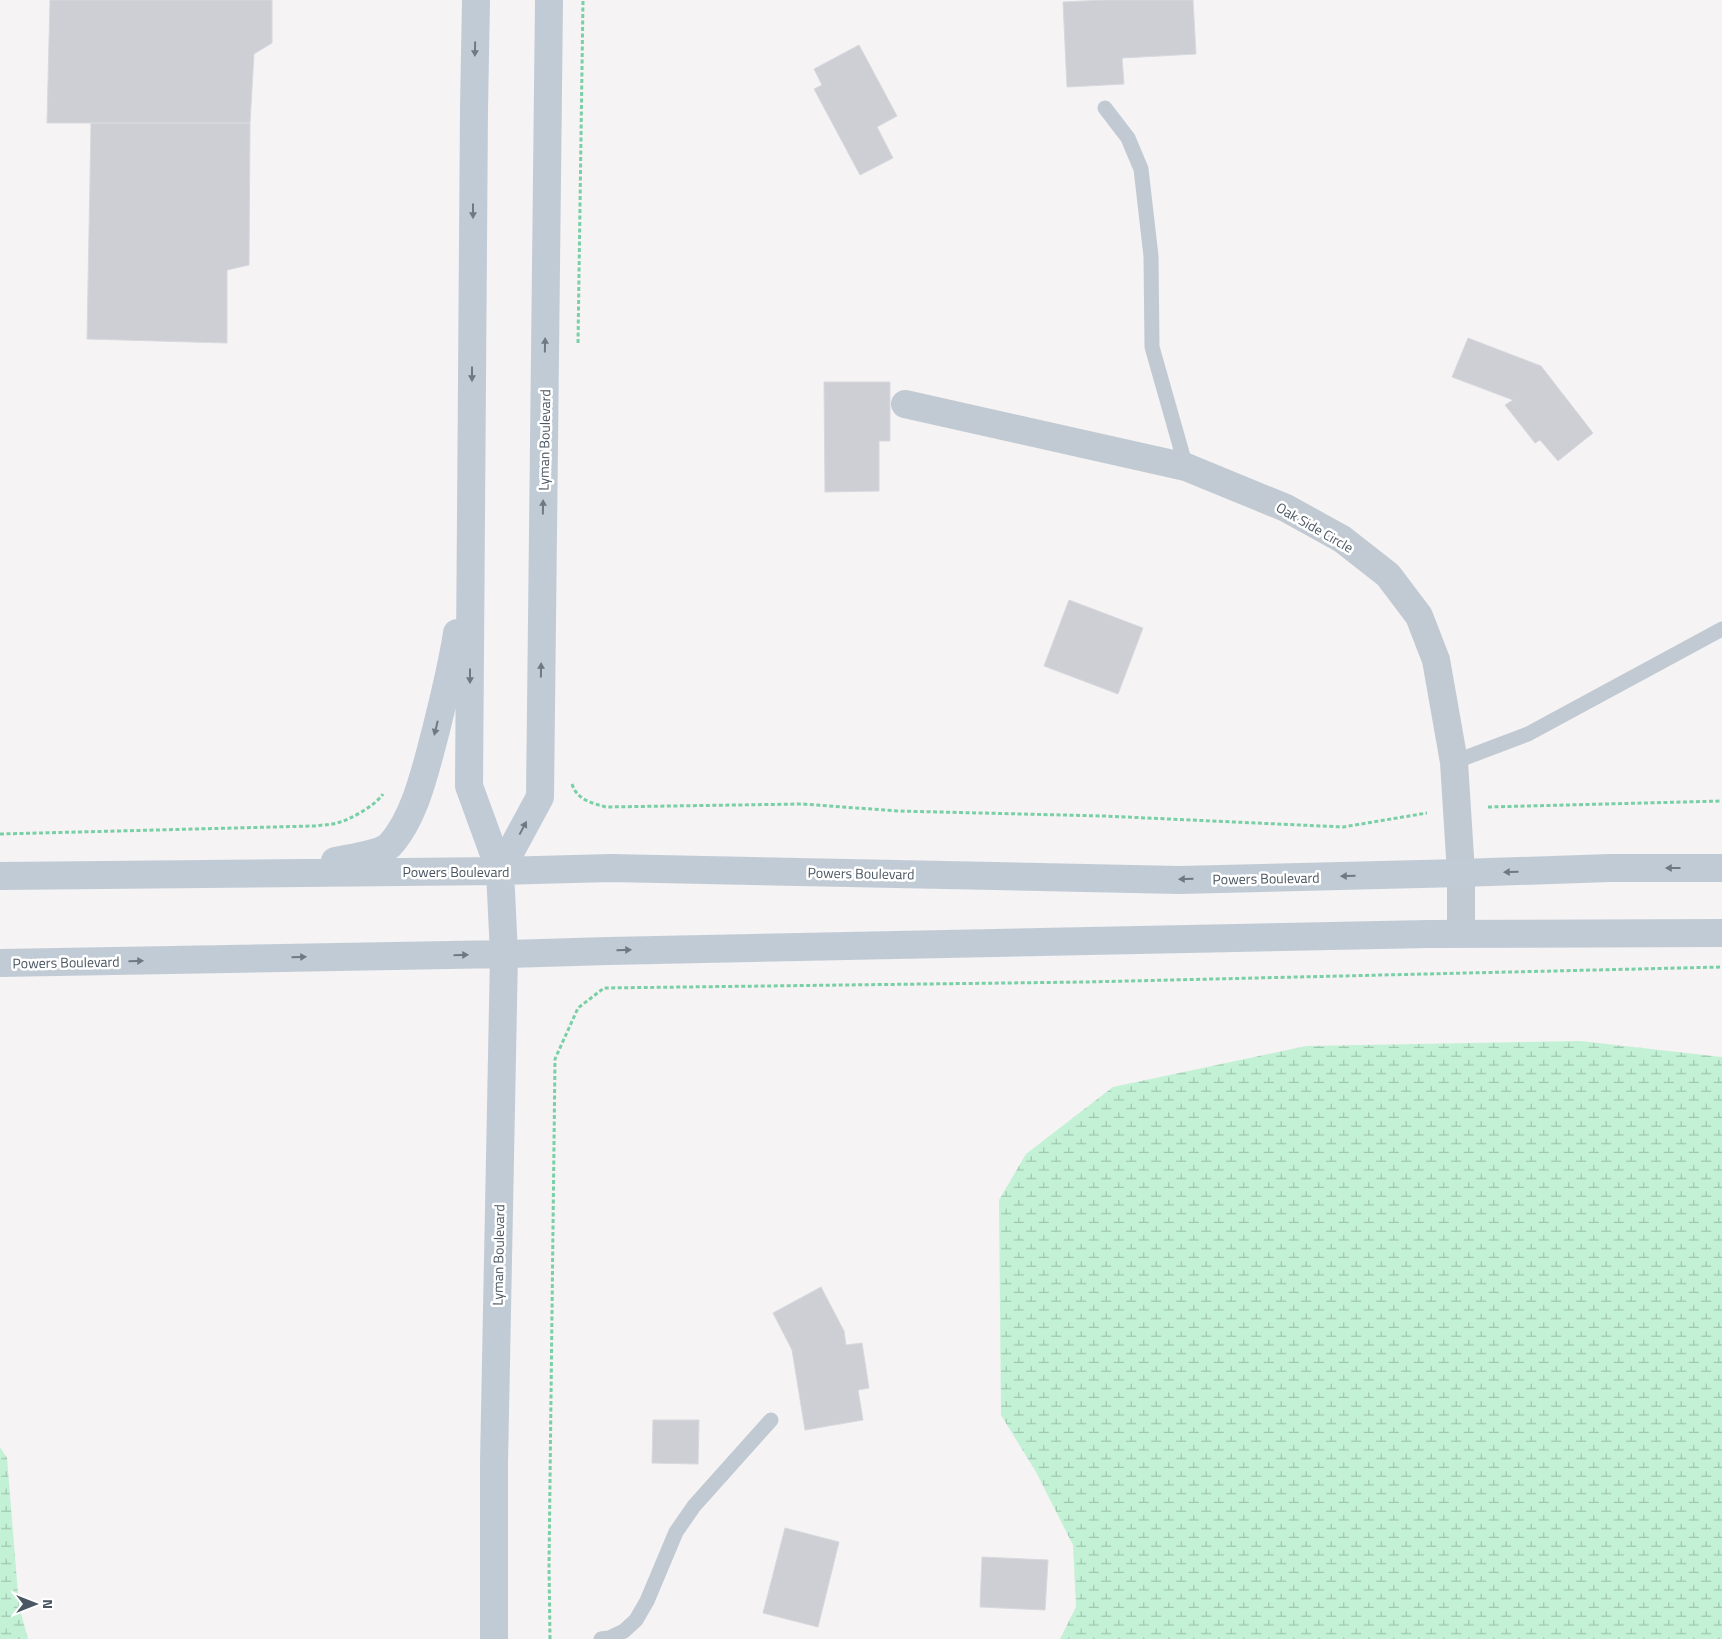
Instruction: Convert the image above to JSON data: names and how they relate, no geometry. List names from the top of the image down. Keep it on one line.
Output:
{"streets":{"main road":["Lyman Boulevard","Powers Boulevard"],"street":["Oak Side Circle"]},"crossings":[["Lyman Boulevard","Powers Boulevard"],["Oak Side Circle","Powers Boulevard"]],"north":"right"}
